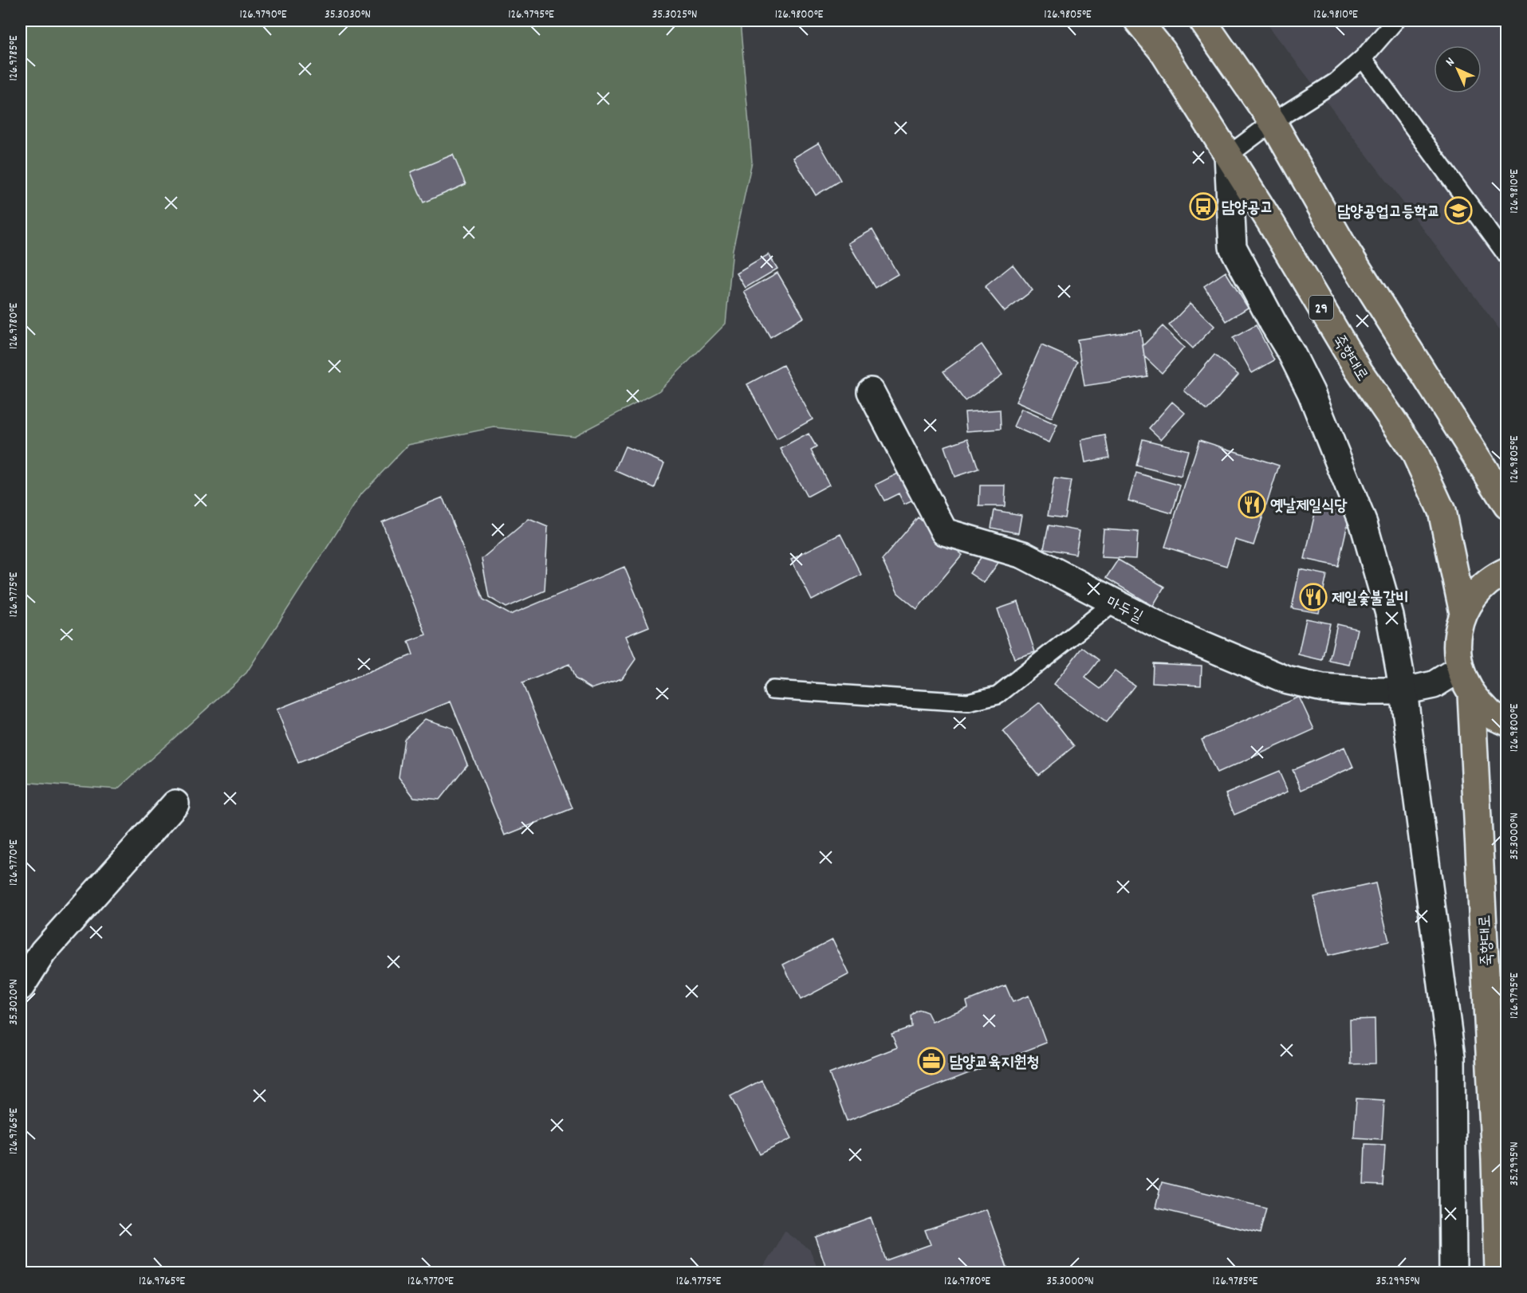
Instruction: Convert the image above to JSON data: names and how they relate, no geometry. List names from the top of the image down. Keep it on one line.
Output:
{"streets":{"main road":["29","죽향대로"],"street":["마두길"]},"places":{"bus stop":["담양공고"],"school or university":["담양공업고등학교"],"restaurant":["옛날제일식당","제일숯불갈비"],"office":["담양교육지원청"]},"north":"top left","coordinates":["126.9790°E","35.3030°N","126.9795°E","35.3025°N","126.9800°E","126.9805°E","126.9810°E","126.9785°E","126.9780°E","126.9775°E","35.3000°N","126.9770°E","35.3020°N","126.9765°E","35.2995°N"]}
